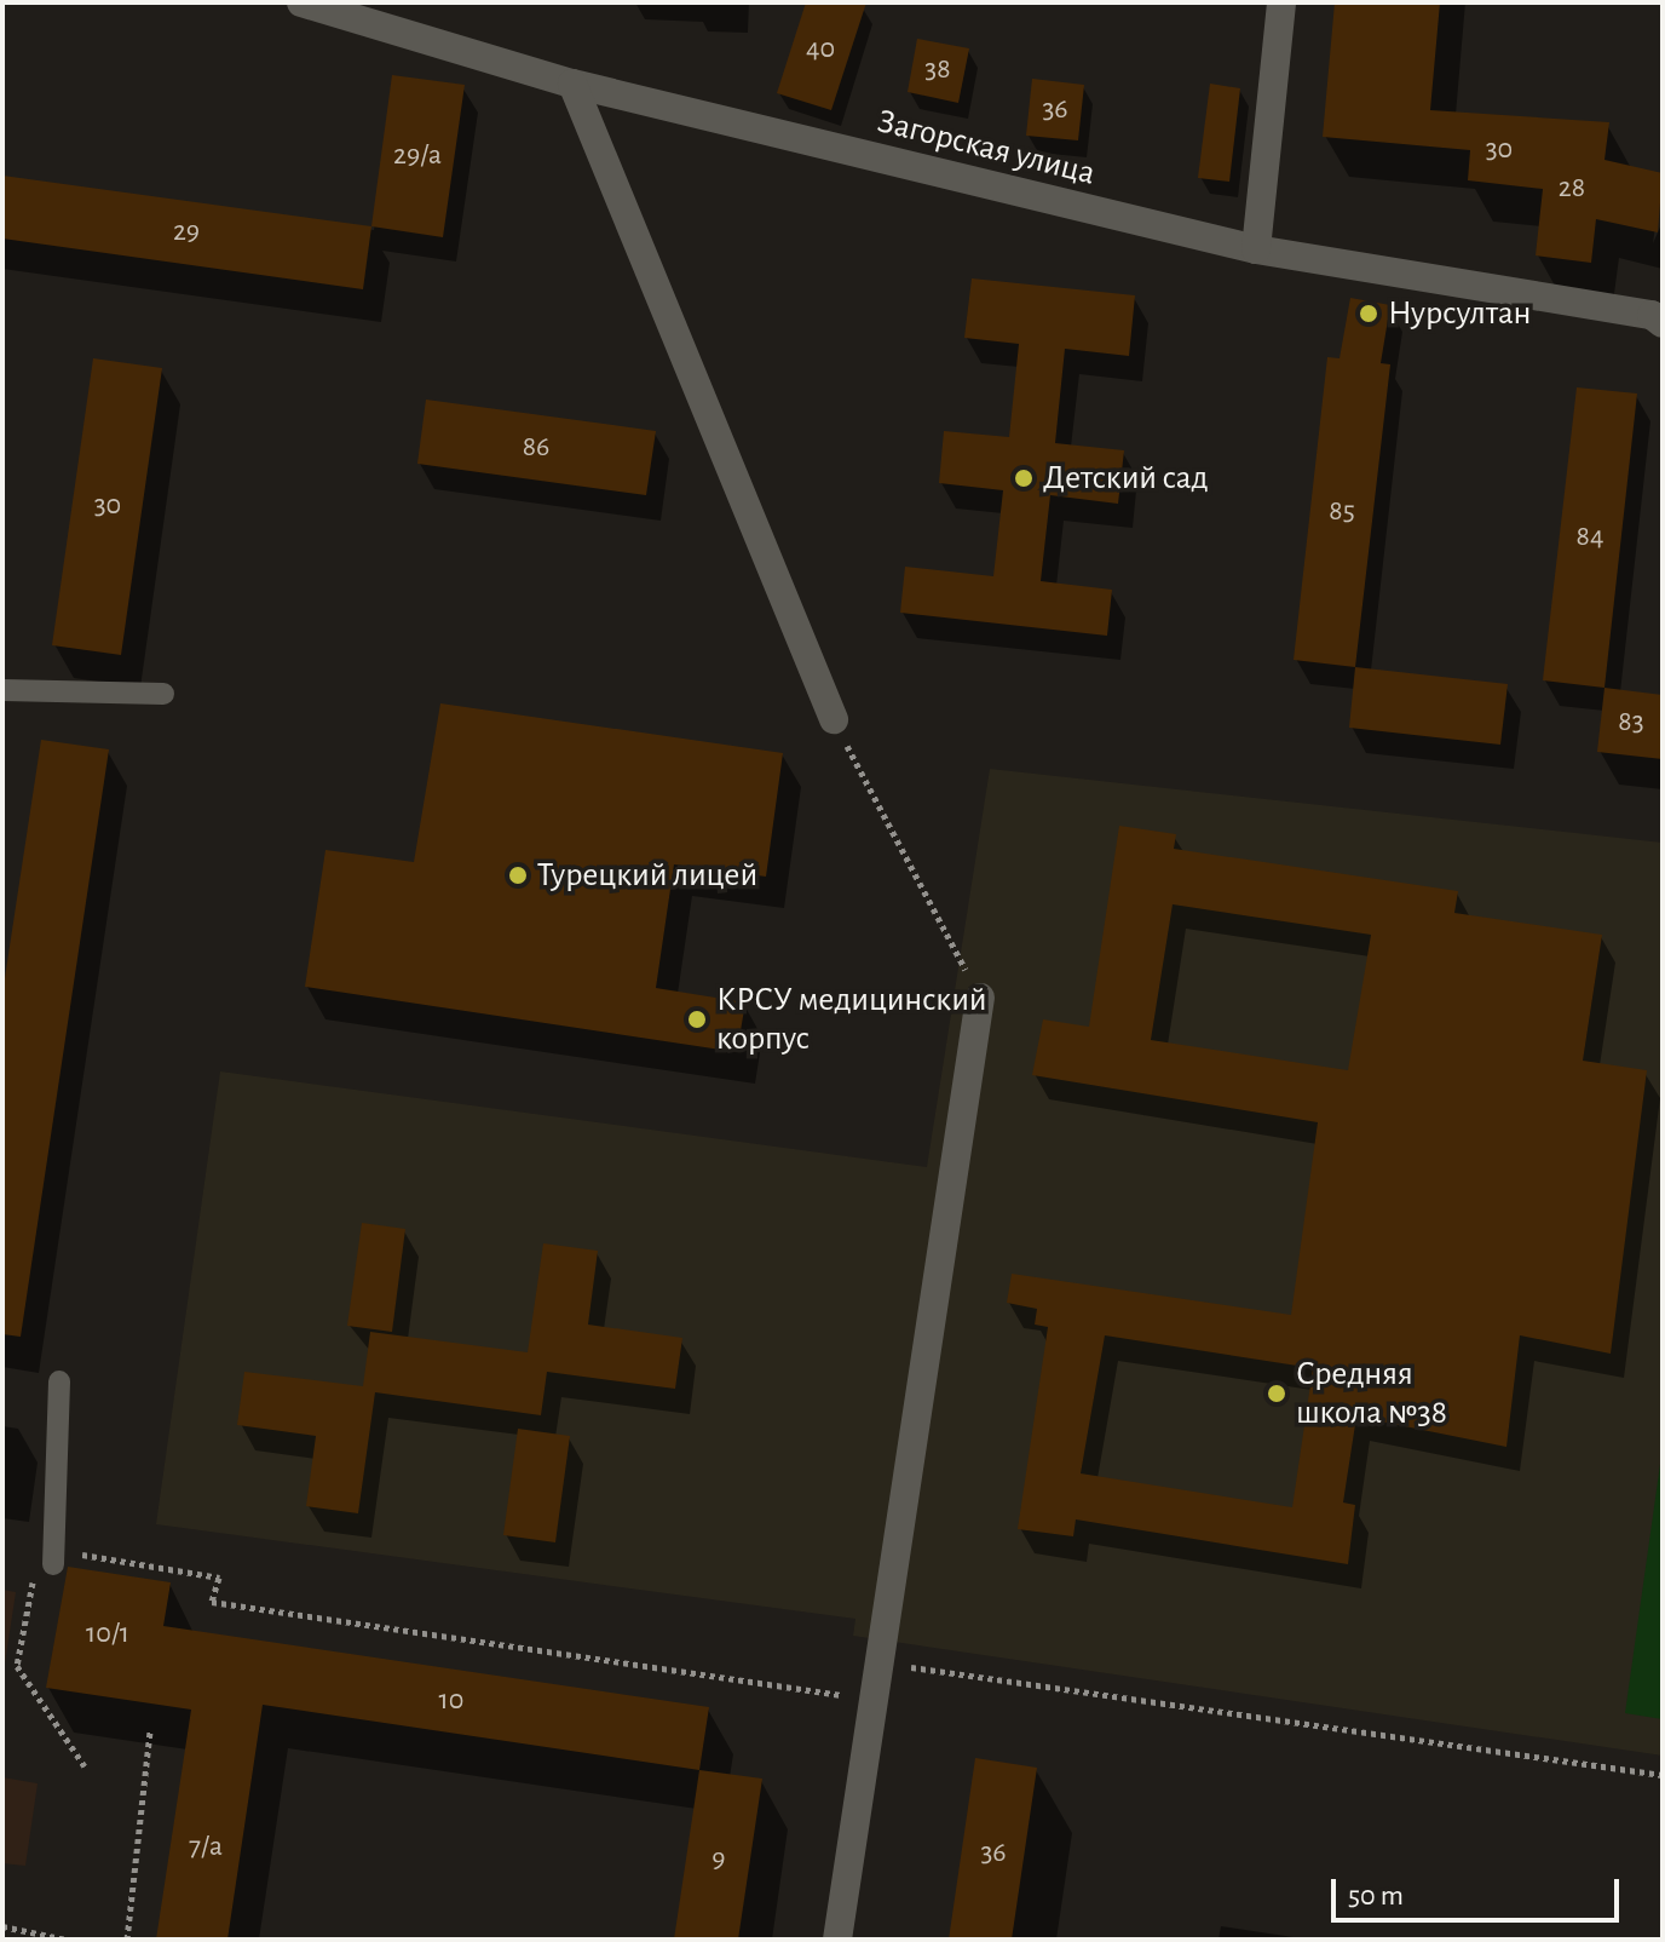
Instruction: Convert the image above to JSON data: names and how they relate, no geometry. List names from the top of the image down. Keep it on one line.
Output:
{"streets":{"street":["Загорская улица"]},"places":["Нурсултан","Детский сад","Турецкий лицей","КРСУ медицинский корпус","Средняя школа №38"],"house_numbers":["40","38","36","30","29/а","28","29","86","30","85","84","83","10/1","10","7/а","36","9"],"scale_bar":"50 m"}
